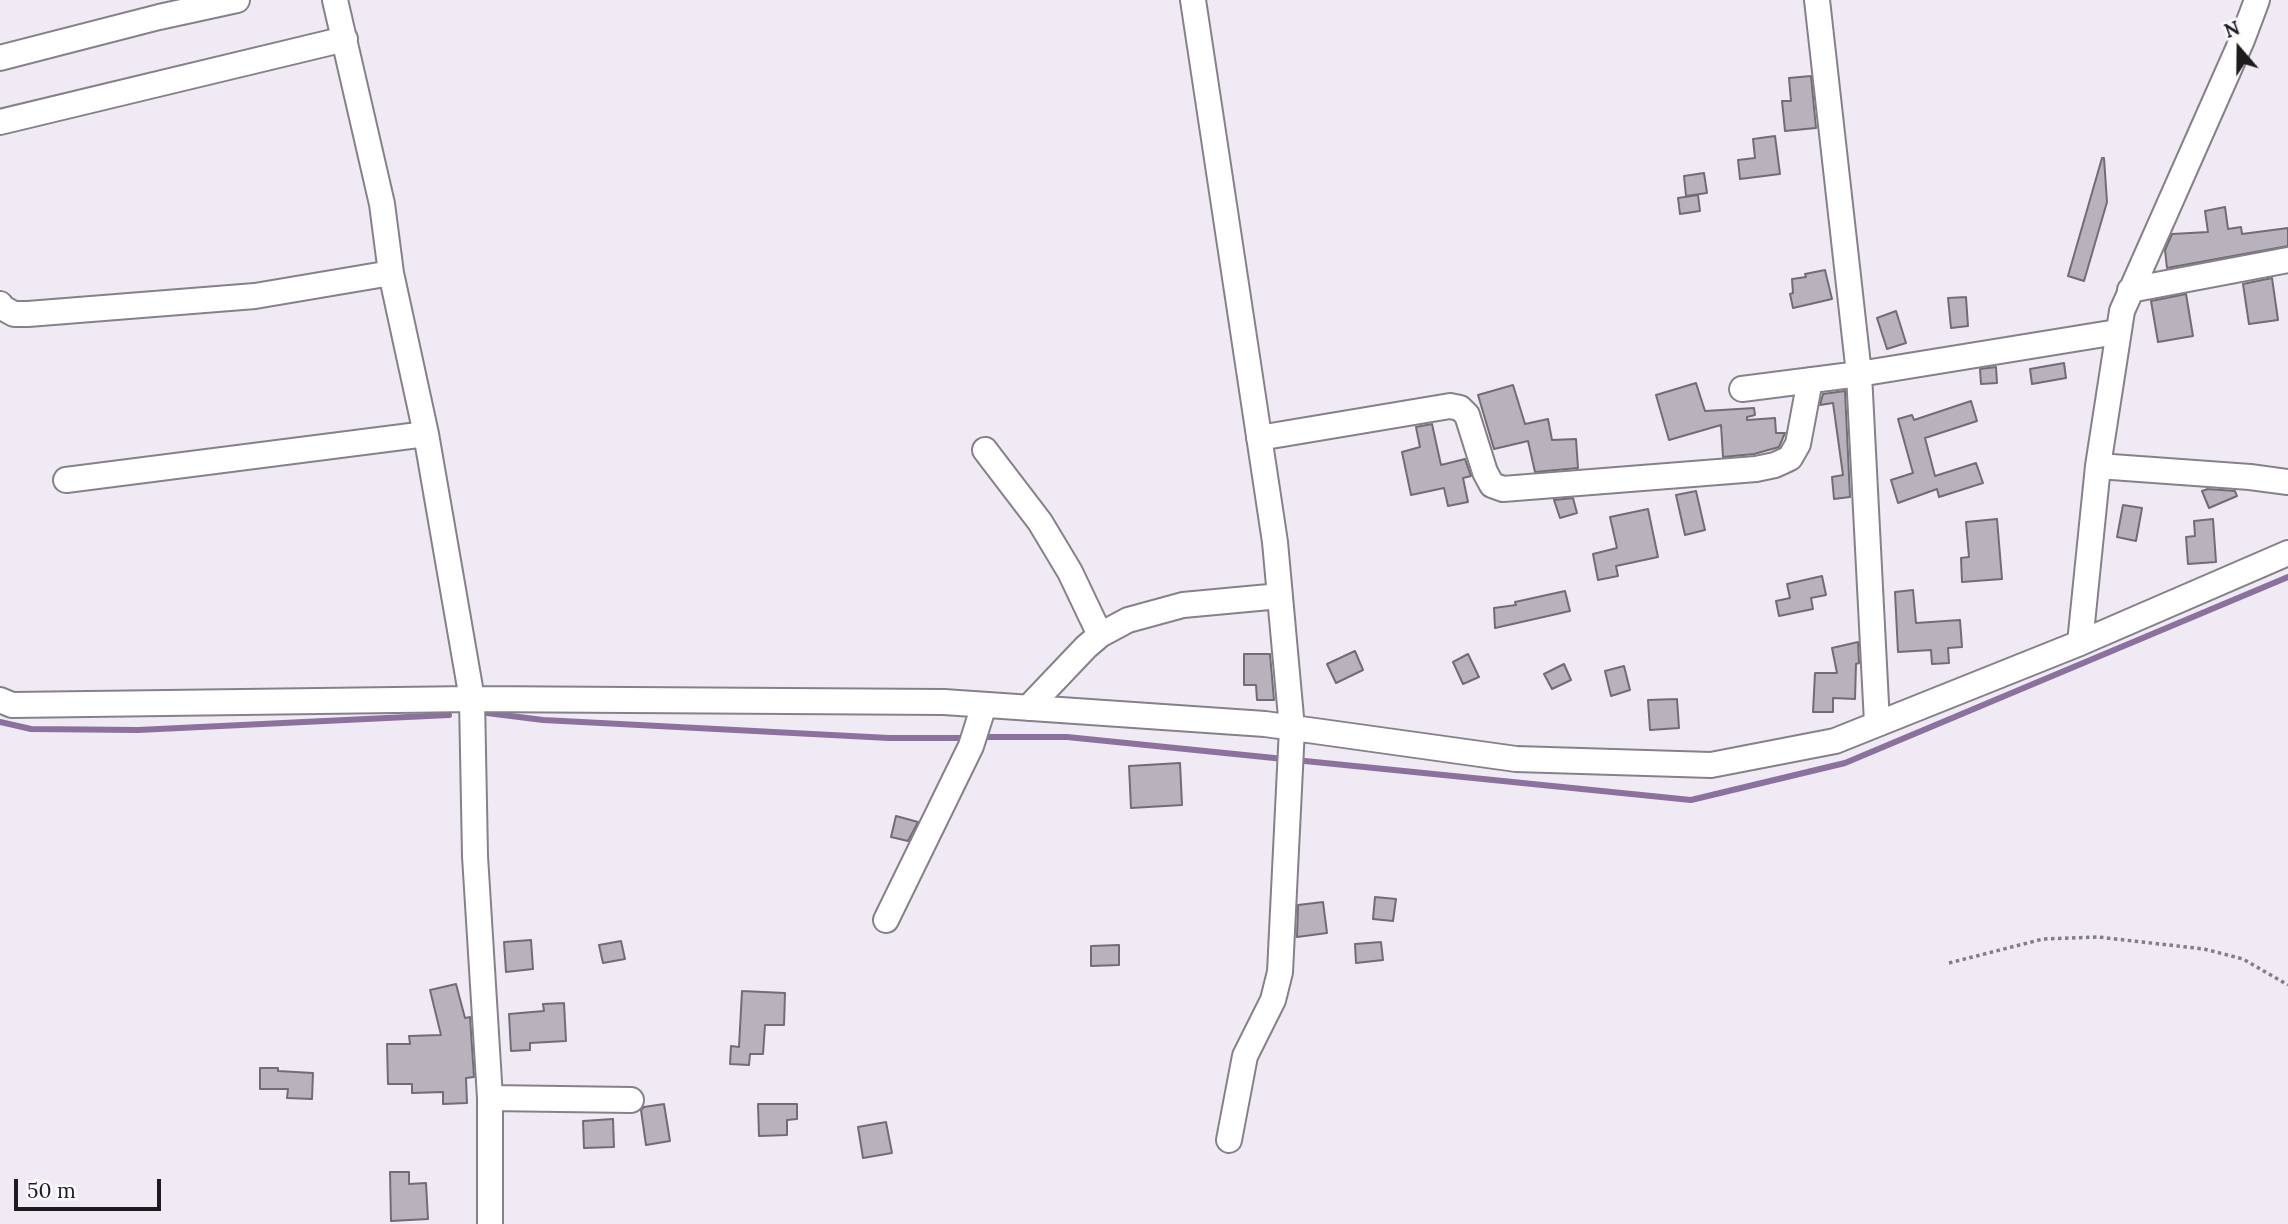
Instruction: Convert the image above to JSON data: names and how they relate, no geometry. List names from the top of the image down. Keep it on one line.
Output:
{"scale_bar":"50 m","north":"top"}
